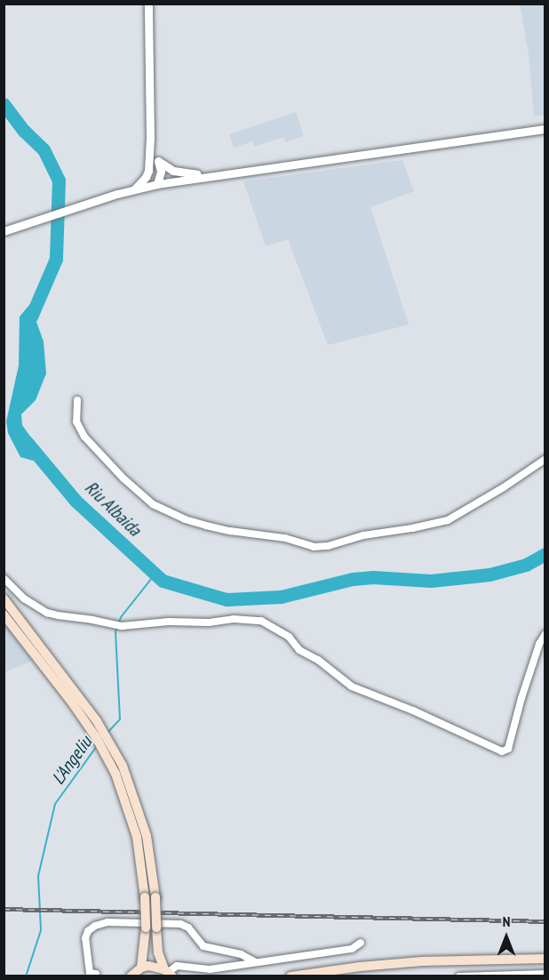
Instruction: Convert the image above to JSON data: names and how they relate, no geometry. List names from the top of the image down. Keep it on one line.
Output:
{"water":["Riu Albaida","L'Angeliu"],"north":"top"}
